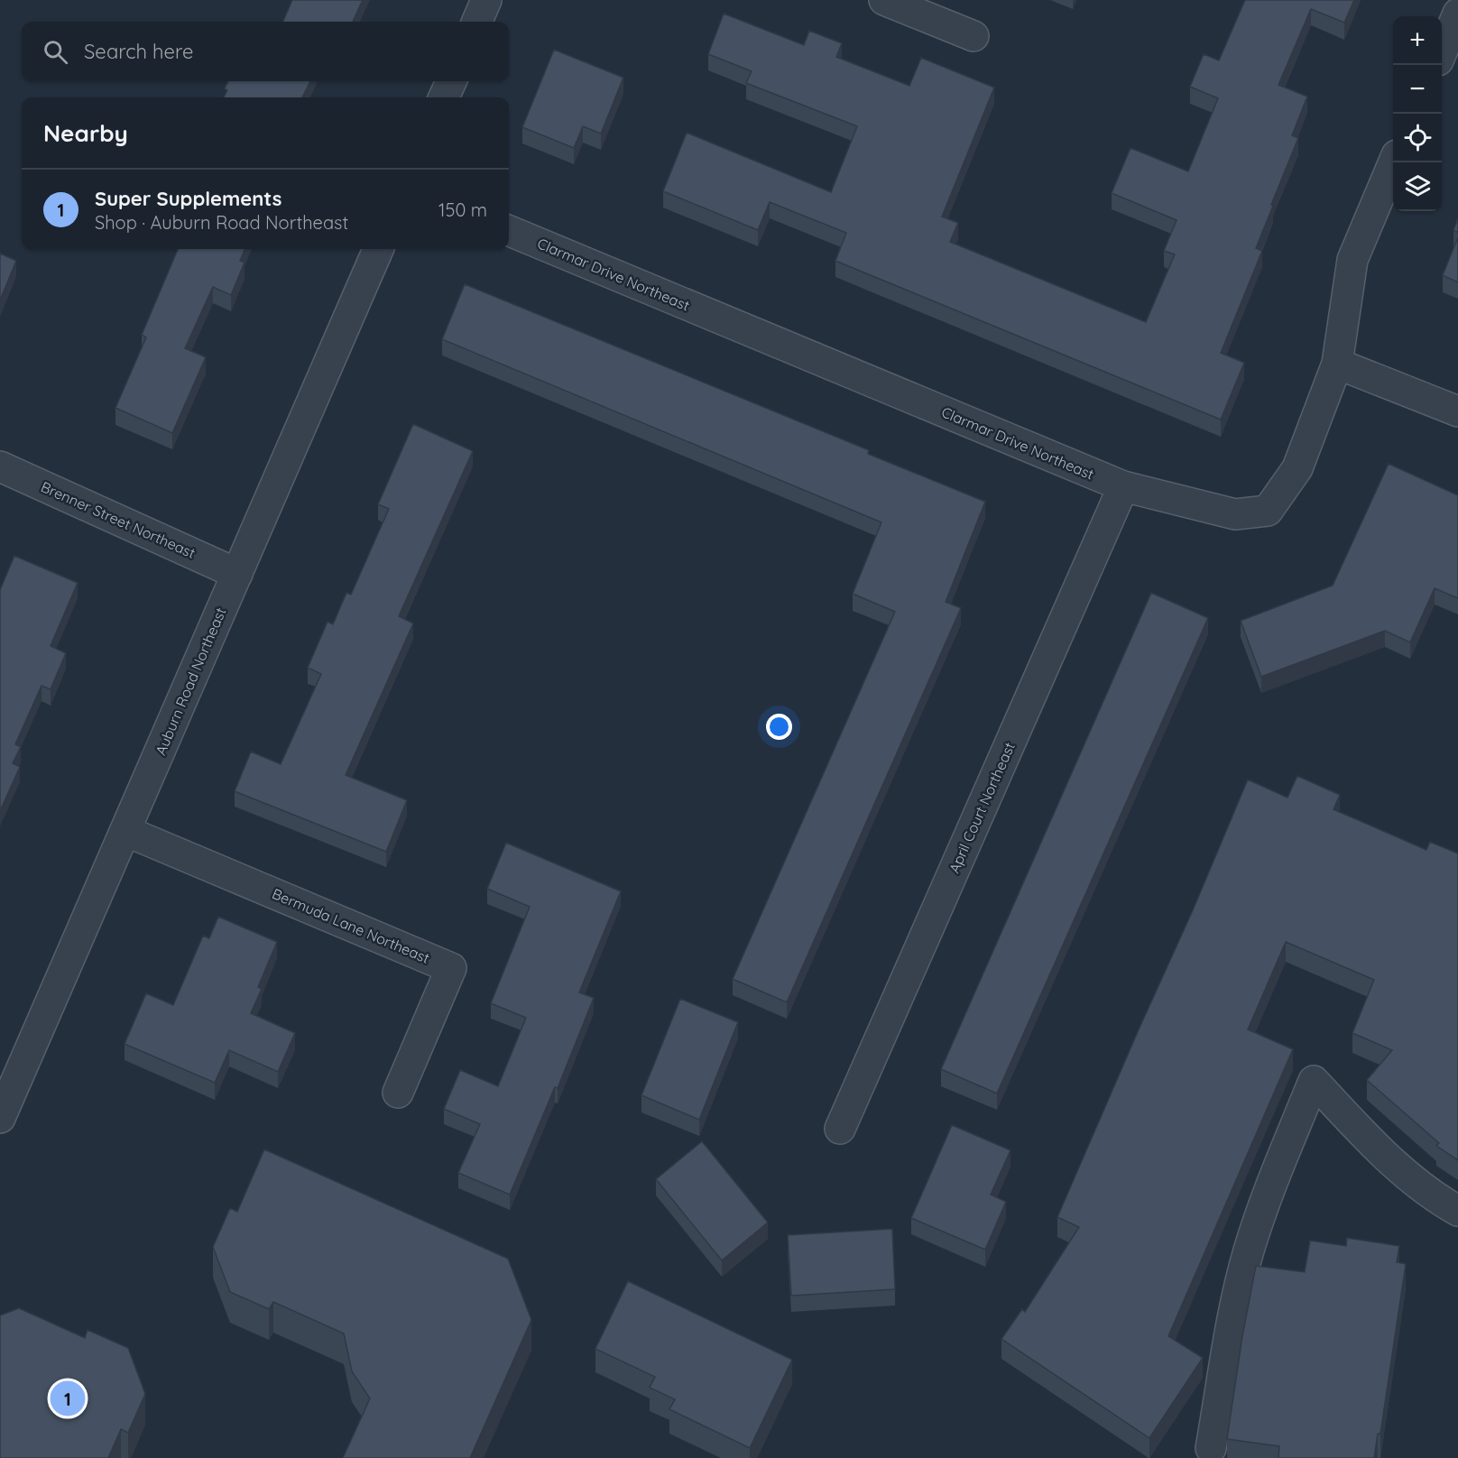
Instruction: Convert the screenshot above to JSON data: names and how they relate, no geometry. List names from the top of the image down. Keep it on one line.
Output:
{"streets":{"street":["Clarmar Drive Northeast","Brenner Street Northeast","Auburn Road Northeast","April Court Northeast","Bermuda Lane Northeast"]},"crossings":[["Clarmar Drive Northeast","April Court Northeast"],["Brenner Street Northeast","Auburn Road Northeast"],["Auburn Road Northeast","Bermuda Lane Northeast"]],"page":{"map_buttons":["+","−"],"search":"Search here","heading":"Nearby","list":[{"mark":"1","name":"Super Supplements","note":"Shop · Auburn Road Northeast","value":"150 m"}],"pins":"1"}}
